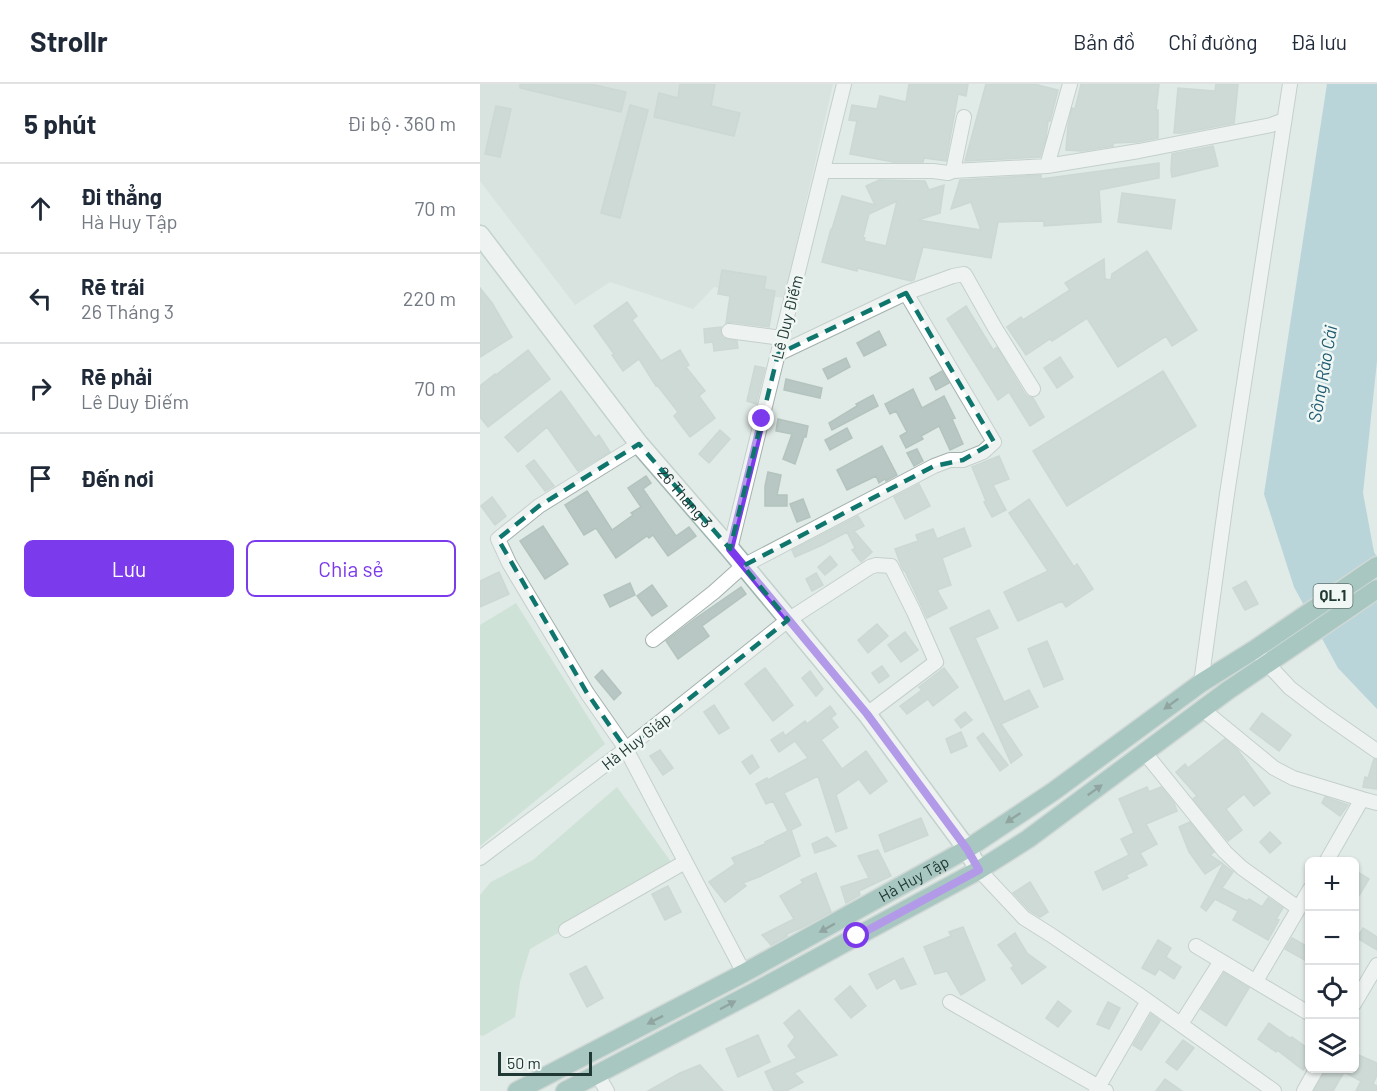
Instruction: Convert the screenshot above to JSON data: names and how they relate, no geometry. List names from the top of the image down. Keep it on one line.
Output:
{"streets":{"main road":["QL.1","Hà Huy Tập"],"street":["Lê Duy Điếm","26 Tháng 3","Hà Huy Giáp"]},"crossings":[["Lê Duy Điếm","26 Tháng 3"],["26 Tháng 3","Hà Huy Giáp"],["26 Tháng 3","Hà Huy Tập"]],"water":["Sông Rào Cái"],"scale_bar":"50 m","page":{"header":"Strollr","nav":["Bản đồ","Chỉ đường","Đã lưu"],"heading":["5 phút","Đi bộ · 360 m"],"list":[["Đi thẳng","Hà Huy Tập","70 m"],["Rẽ trái","26 Tháng 3","220 m"],["Rẽ phải","Lê Duy Điếm","70 m"],"Đến nơi"],"buttons":["Lưu","Chia sẻ"],"map_buttons":["+","−"],"scale":"50 m"}}
